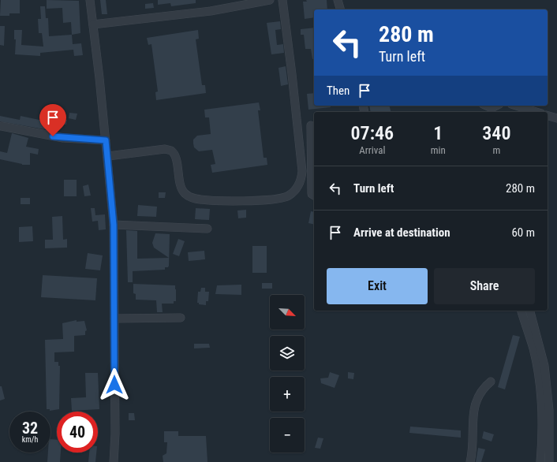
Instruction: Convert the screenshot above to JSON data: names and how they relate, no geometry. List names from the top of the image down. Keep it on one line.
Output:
{"north":"bottom right","page":{"turn":["280 m","Turn left"],"then":"Then","eta":["07:46","Arrival","1","min","340","m"],"list":[{"name":"Turn left","value":"280 m"},{"name":"Arrive at destination","value":"60 m"}],"buttons":["Exit","Share"],"map_buttons":["+","−"],"speed":"32 km/h","limit":"40"}}
